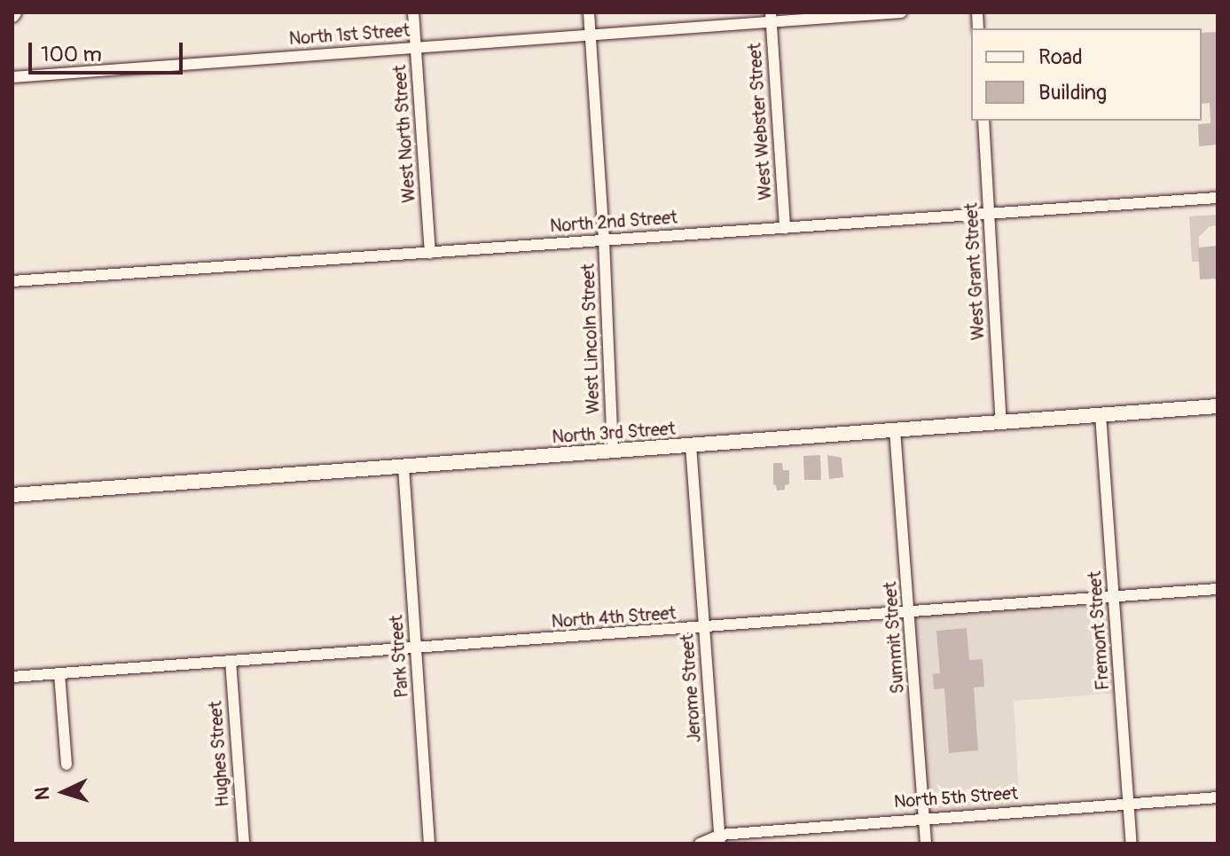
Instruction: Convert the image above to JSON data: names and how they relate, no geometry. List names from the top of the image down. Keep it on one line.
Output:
{"streets":{"street":["North 1st Street","West Webster Street","West North Street","North 2nd Street","West Grant Street","West Lincoln Street","North 3rd Street","North 4th Street","Fremont Street","Summit Street","Park Street","Jerome Street","Hughes Street","North 5th Street"]},"crossings":[["North 1st Street","West Webster Street"],["North 1st Street","West North Street"],["North 1st Street","West Lincoln Street"],["West Webster Street","North 2nd Street"],["West North Street","North 2nd Street"],["North 2nd Street","West Grant Street"],["North 2nd Street","West Lincoln Street"],["West Grant Street","North 3rd Street"],["West Lincoln Street","North 3rd Street"],["North 3rd Street","Fremont Street"],["North 3rd Street","Summit Street"],["North 3rd Street","Park Street"],["North 3rd Street","Jerome Street"],["North 4th Street","Fremont Street"],["North 4th Street","Summit Street"],["North 4th Street","Park Street"],["North 4th Street","Jerome Street"],["North 4th Street","Hughes Street"],["Fremont Street","North 5th Street"],["Summit Street","North 5th Street"],["Jerome Street","North 5th Street"]],"legend":["Road","Building"],"scale_bar":"100 m","north":"left"}
